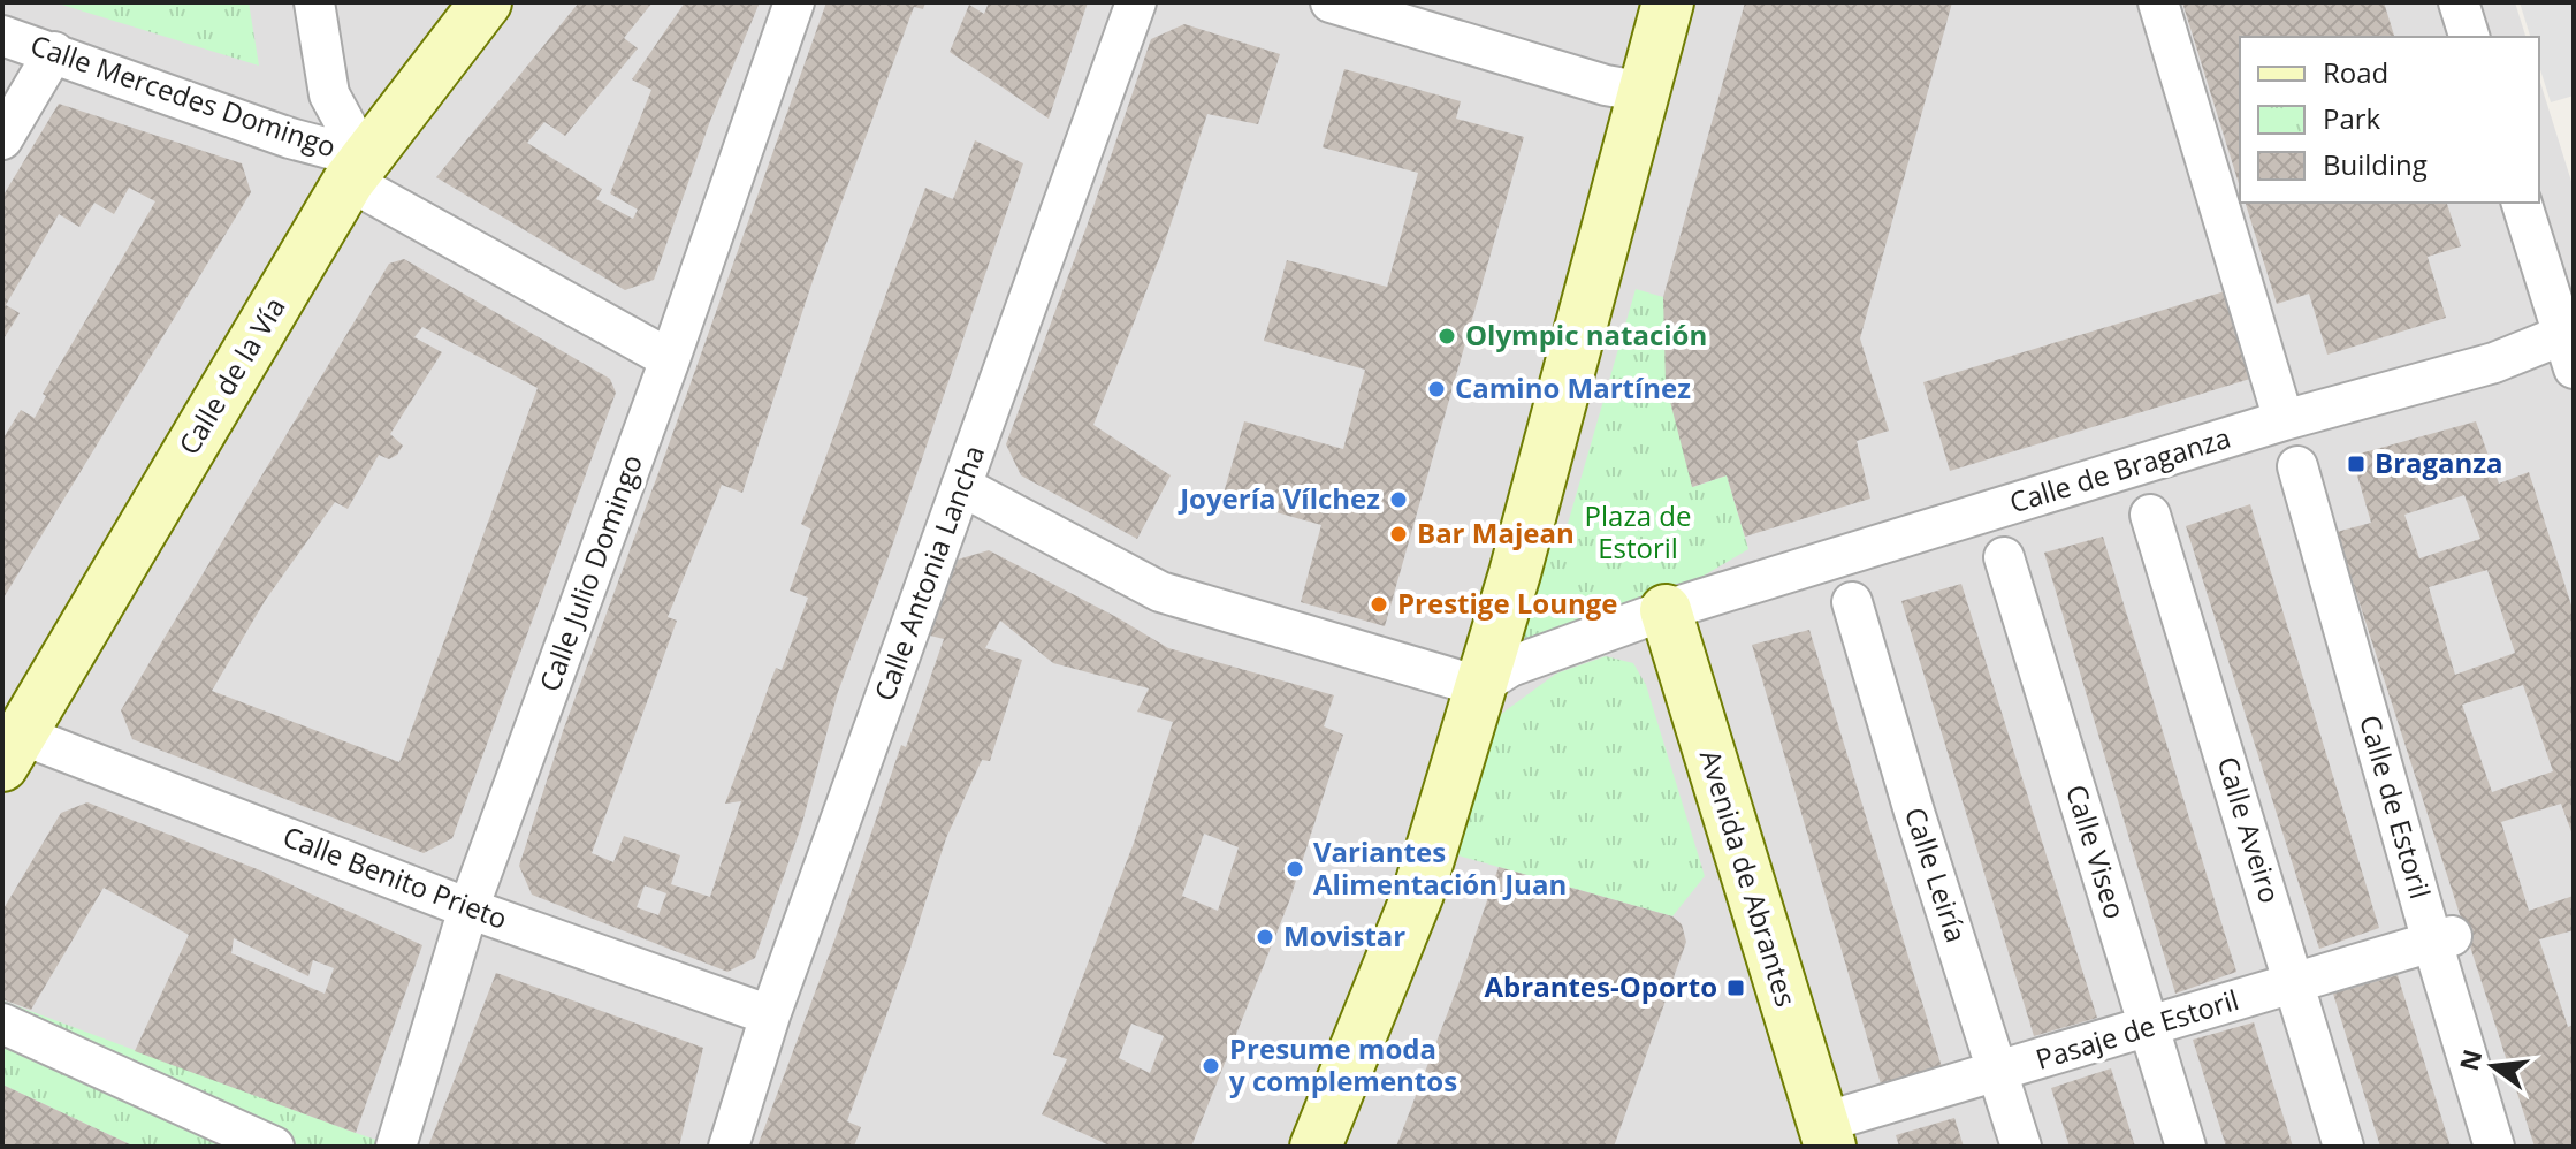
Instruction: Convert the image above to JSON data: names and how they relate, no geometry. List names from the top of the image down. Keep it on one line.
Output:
{"streets":{"main road":["Calle de la Vía","Avenida de Abrantes"],"street":["Calle Mercedes Domingo","Calle de Braganza","Calle Julio Domingo","Calle Antonia Lancha","Calle de Estoril","Calle Aveiro","Calle Viseo","Calle Leiría","Calle Benito Prieto","Pasaje de Estoril"]},"crossings":[["Calle Mercedes Domingo","Calle de la Vía"],["Calle Mercedes Domingo","Calle Julio Domingo"],["Calle de la Vía","Calle Benito Prieto"],["Calle de Braganza","Avenida de Abrantes"],["Calle Julio Domingo","Calle Benito Prieto"],["Calle Antonia Lancha","Calle Benito Prieto"],["Calle de Estoril","Pasaje de Estoril"],["Calle Aveiro","Pasaje de Estoril"],["Calle Viseo","Pasaje de Estoril"],["Calle Leiría","Pasaje de Estoril"],["Avenida de Abrantes","Pasaje de Estoril"]],"parks":["Plaza de Estoril"],"places":{"other":["Olympic natación","Camino Martínez","Joyería Vílchez","Bar Majean","Prestige Lounge","Variantes Alimentación Juan","Movistar","Presume moda y complementos"],"transit":["Braganza","Abrantes-Oporto"]},"legend":["Road","Park","Building"],"north":"left"}
